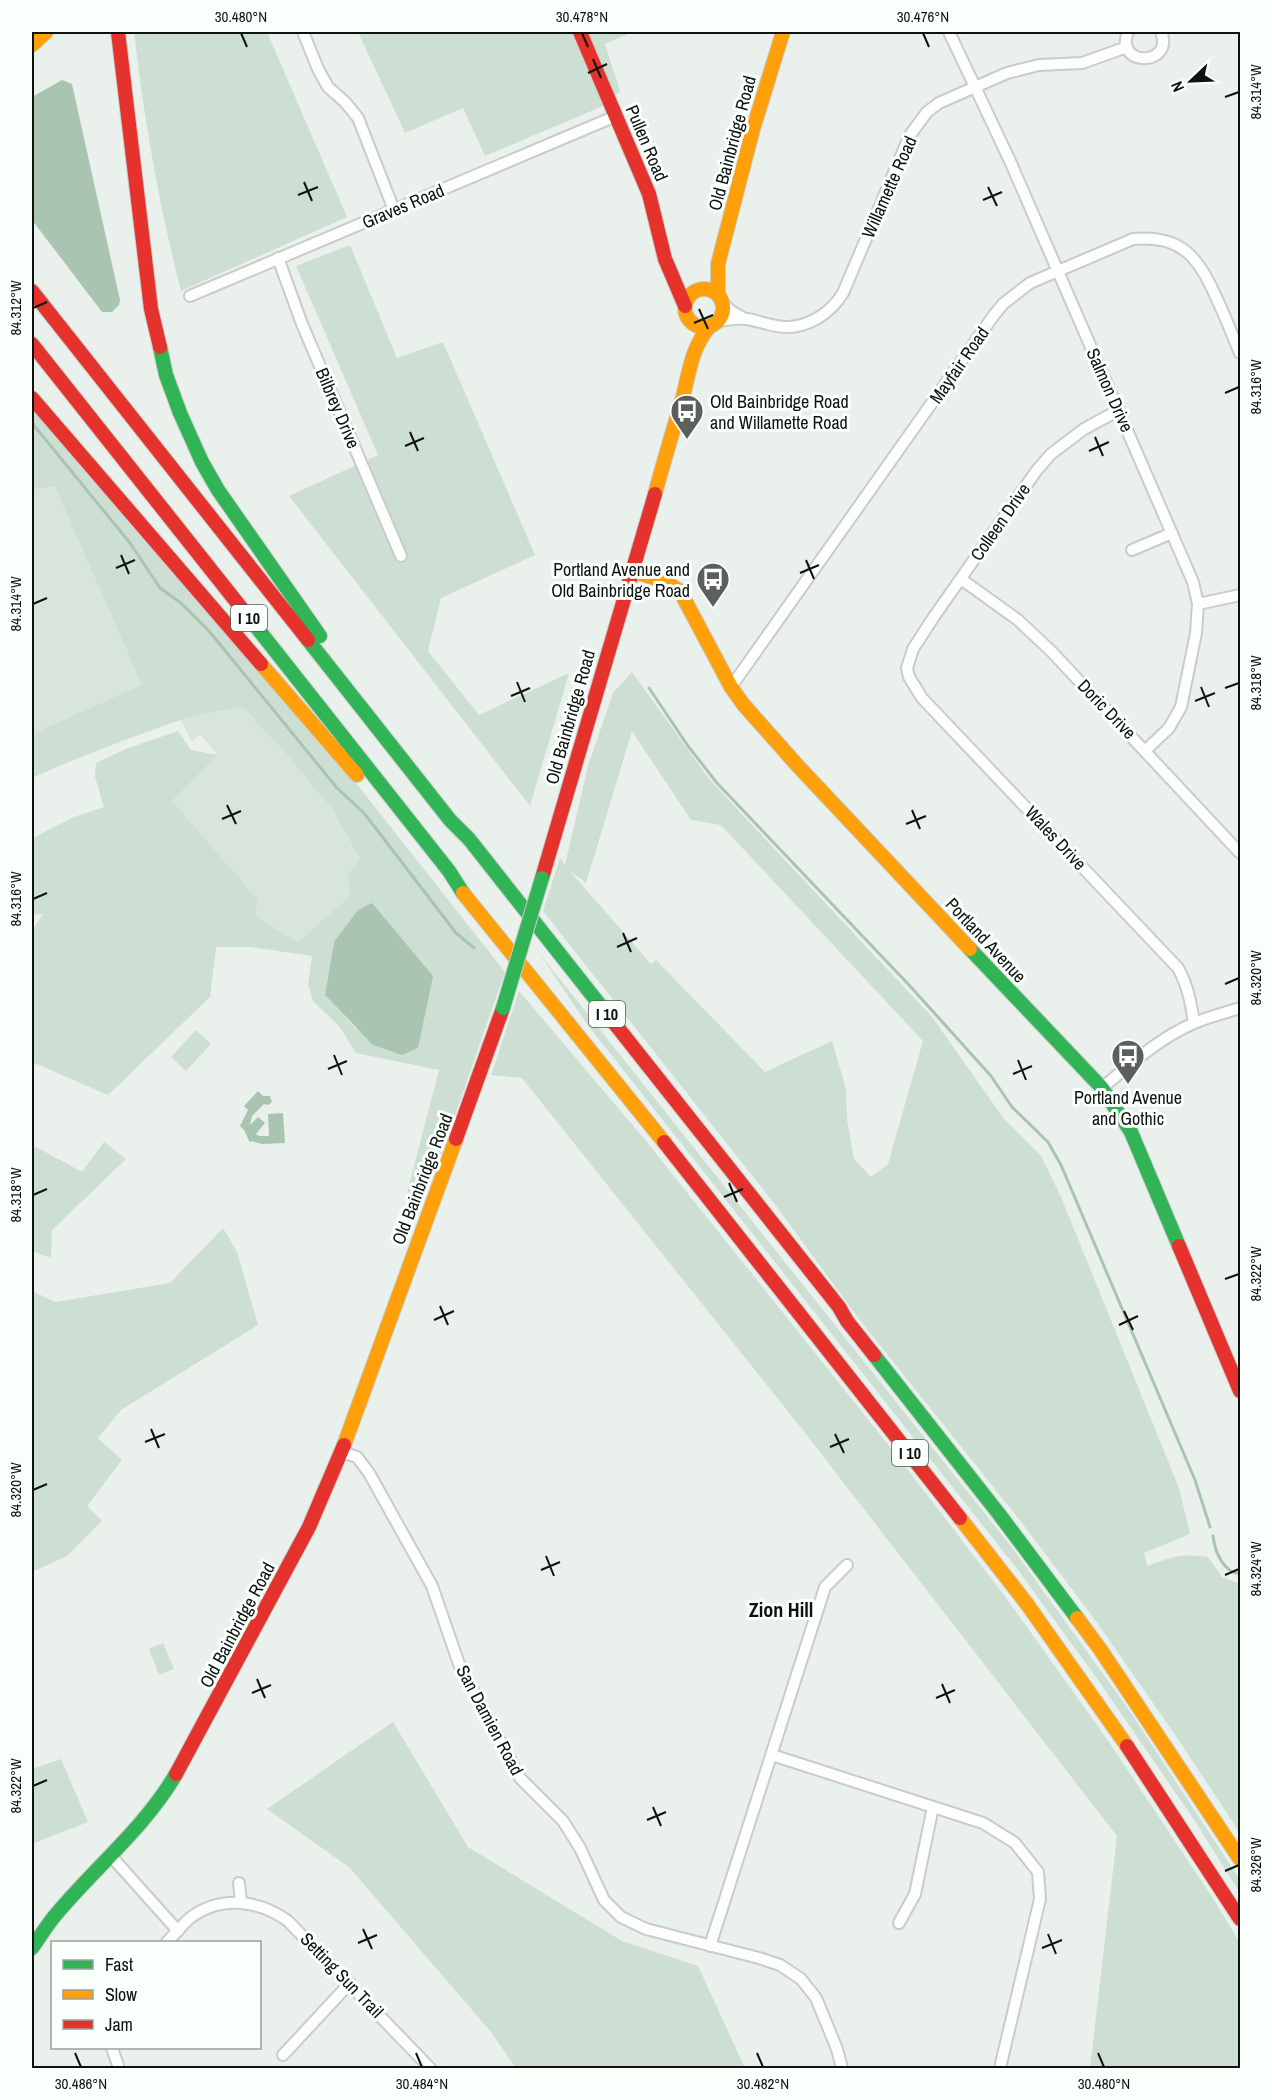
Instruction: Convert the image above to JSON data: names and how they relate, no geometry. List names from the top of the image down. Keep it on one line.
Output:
{"streets":{"main road":["Pullen Road","Old Bainbridge Road","I 10","Portland Avenue"],"street":["Willamette Road","Graves Road","Mayfair Road","Salmon Drive","Bilbrey Drive","Colleen Drive","Doric Drive","Wales Drive","San Damien Road","Setting Sun Trail"]},"crossings":[["Pullen Road","Old Bainbridge Road"],["Pullen Road","Willamette Road"],["Pullen Road","Graves Road"],["Old Bainbridge Road","Willamette Road"],["Old Bainbridge Road","Portland Avenue"],["Old Bainbridge Road","San Damien Road"],["Willamette Road","Salmon Drive"],["Graves Road","Bilbrey Drive"],["Mayfair Road","Salmon Drive"],["Mayfair Road","Portland Avenue"],["Salmon Drive","Colleen Drive"],["Salmon Drive","Doric Drive"],["Colleen Drive","Doric Drive"],["Colleen Drive","Wales Drive"]],"districts":["Zion Hill"],"places":{"bus stop":["Old Bainbridge Road and Willamette Road","Portland Avenue and Old Bainbridge Road","Portland Avenue and Gothic"]},"legend":["Fast","Slow","Jam"],"north":"bottom left","coordinates":["30.480°N","30.478°N","30.476°N","84.314°W","84.312°W","84.316°W","84.318°W","84.320°W","84.322°W","84.324°W","84.326°W","30.486°N","30.484°N","30.482°N"]}
